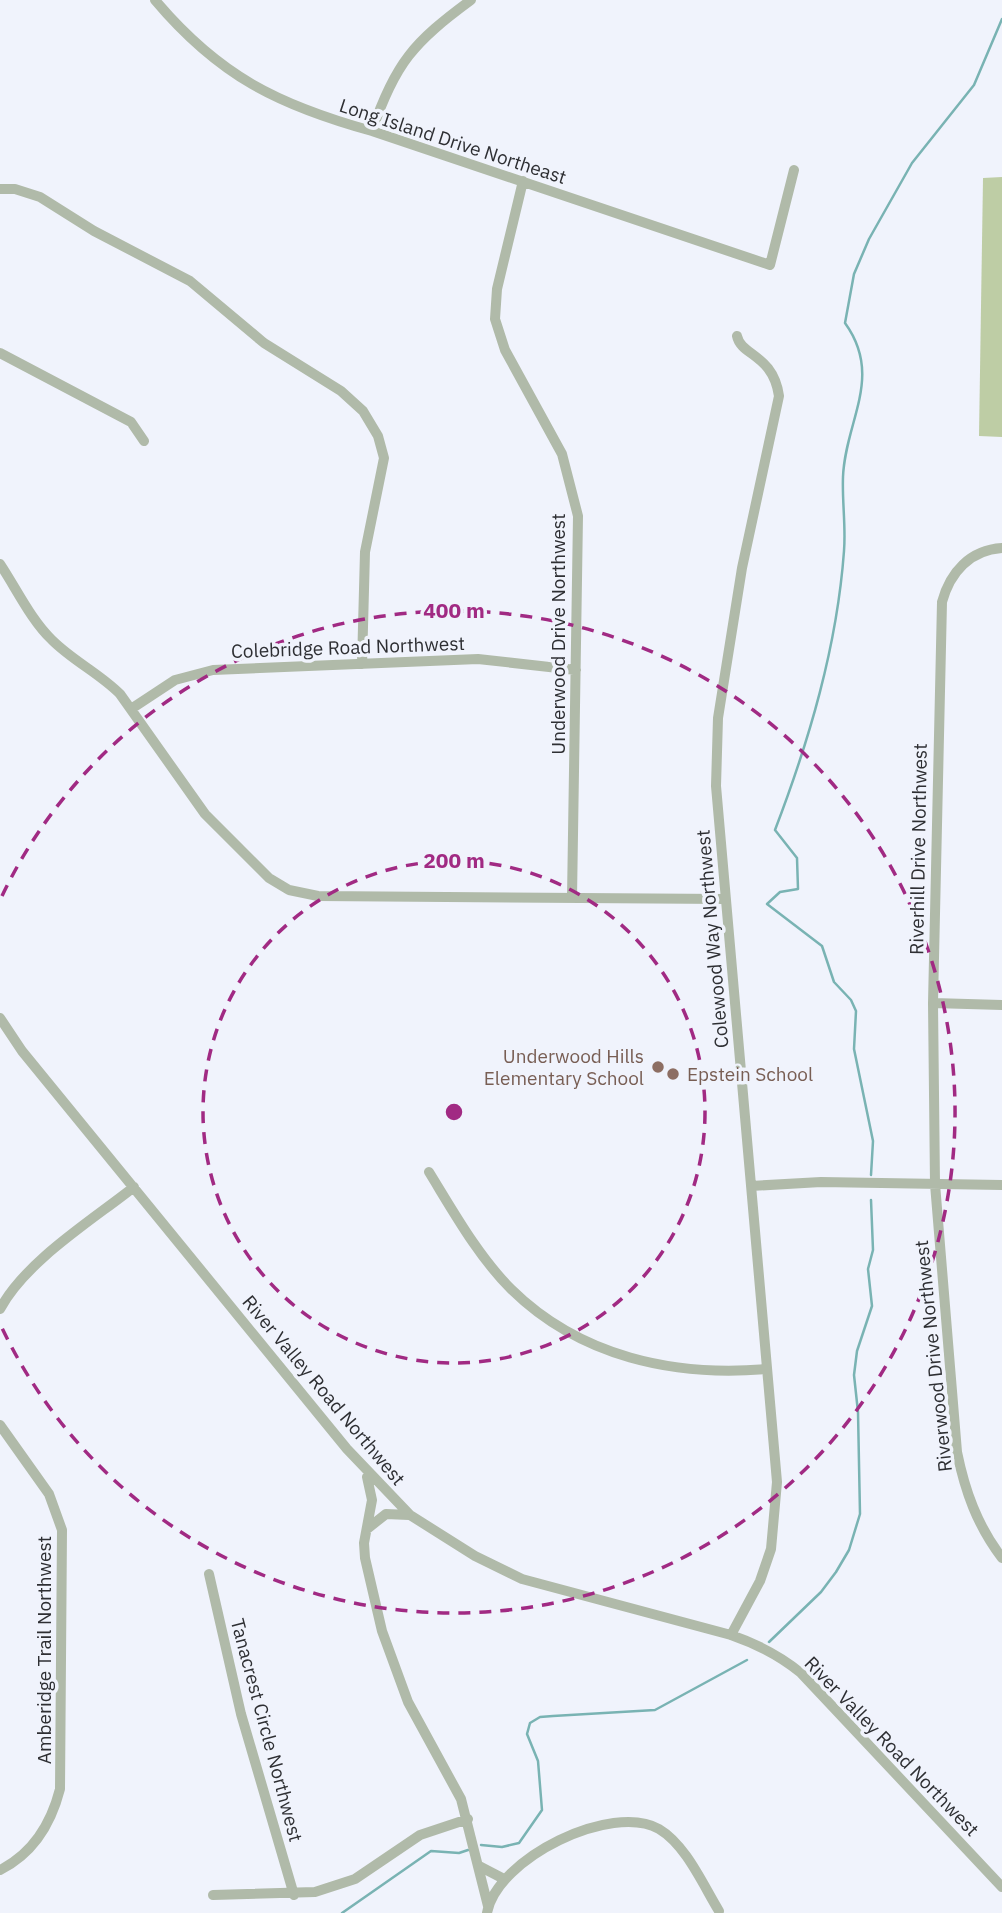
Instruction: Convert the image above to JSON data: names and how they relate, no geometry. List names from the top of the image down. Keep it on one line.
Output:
{"streets":{"street":["Long Island Drive Northeast","Underwood Drive Northwest","Colebridge Road Northwest","Riverhill Drive Northwest","Colewood Way Northwest","Riverwood Drive Northwest","River Valley Road Northwest","Amberidge Trail Northwest","Tanacrest Circle Northwest"]},"crossings":[["Long Island Drive Northeast","Underwood Drive Northwest"],["Underwood Drive Northwest","Colebridge Road Northwest"],["Riverhill Drive Northwest","Riverwood Drive Northwest"],["Colewood Way Northwest","River Valley Road Northwest"]],"places":["Underwood Hills Elementary School","Epstein School"],"rings":["400 m","200 m"]}
